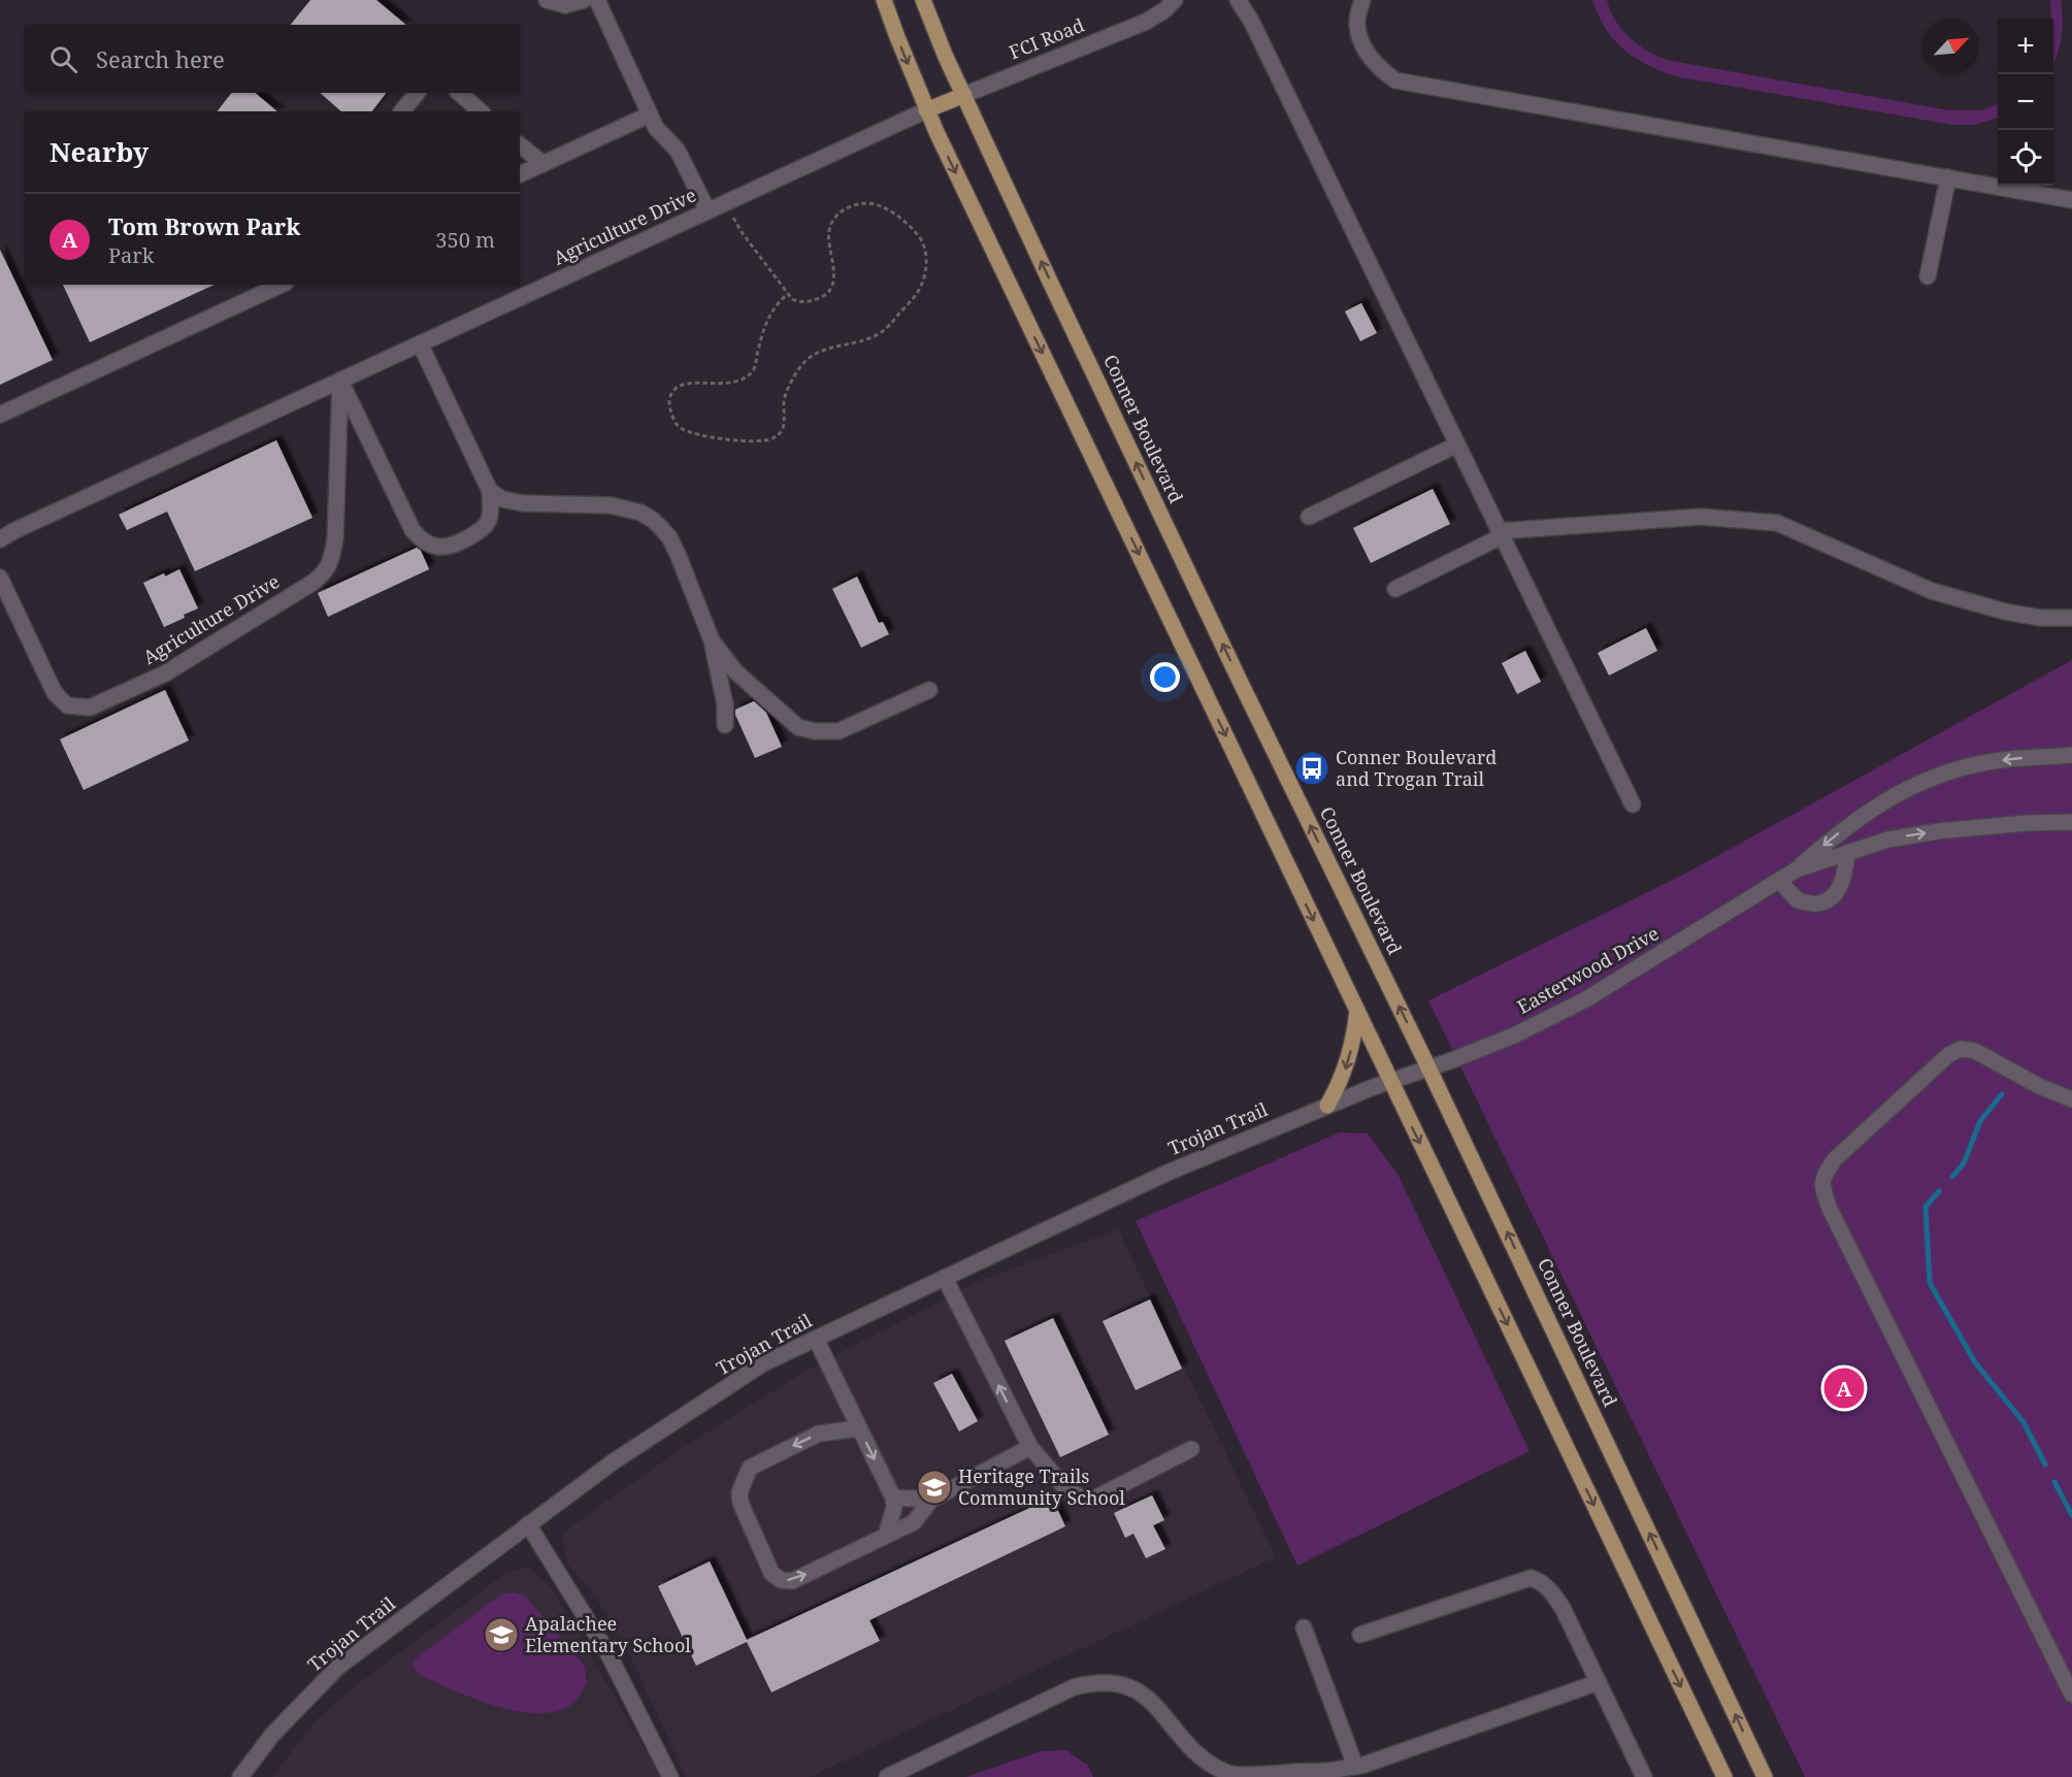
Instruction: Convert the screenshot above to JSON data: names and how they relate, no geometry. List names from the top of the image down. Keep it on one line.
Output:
{"streets":{"main road":["Conner Boulevard"],"street":["FCI Road","Agriculture Drive","Easterwood Drive","Trojan Trail"]},"crossings":[["FCI Road","Conner Boulevard"],["Conner Boulevard","Easterwood Drive"],["Easterwood Drive","Trojan Trail"]],"places":{"bus stop":["Conner Boulevard and Trogan Trail"],"school or university":["Heritage Trails Community School","Apalachee Elementary School"]},"north":"top right","page":{"map_buttons":["+","−"],"search":"Search here","heading":"Nearby","list":[{"mark":"A","name":"Tom Brown Park","note":"Park","value":"350 m"}],"pins":"A"}}
